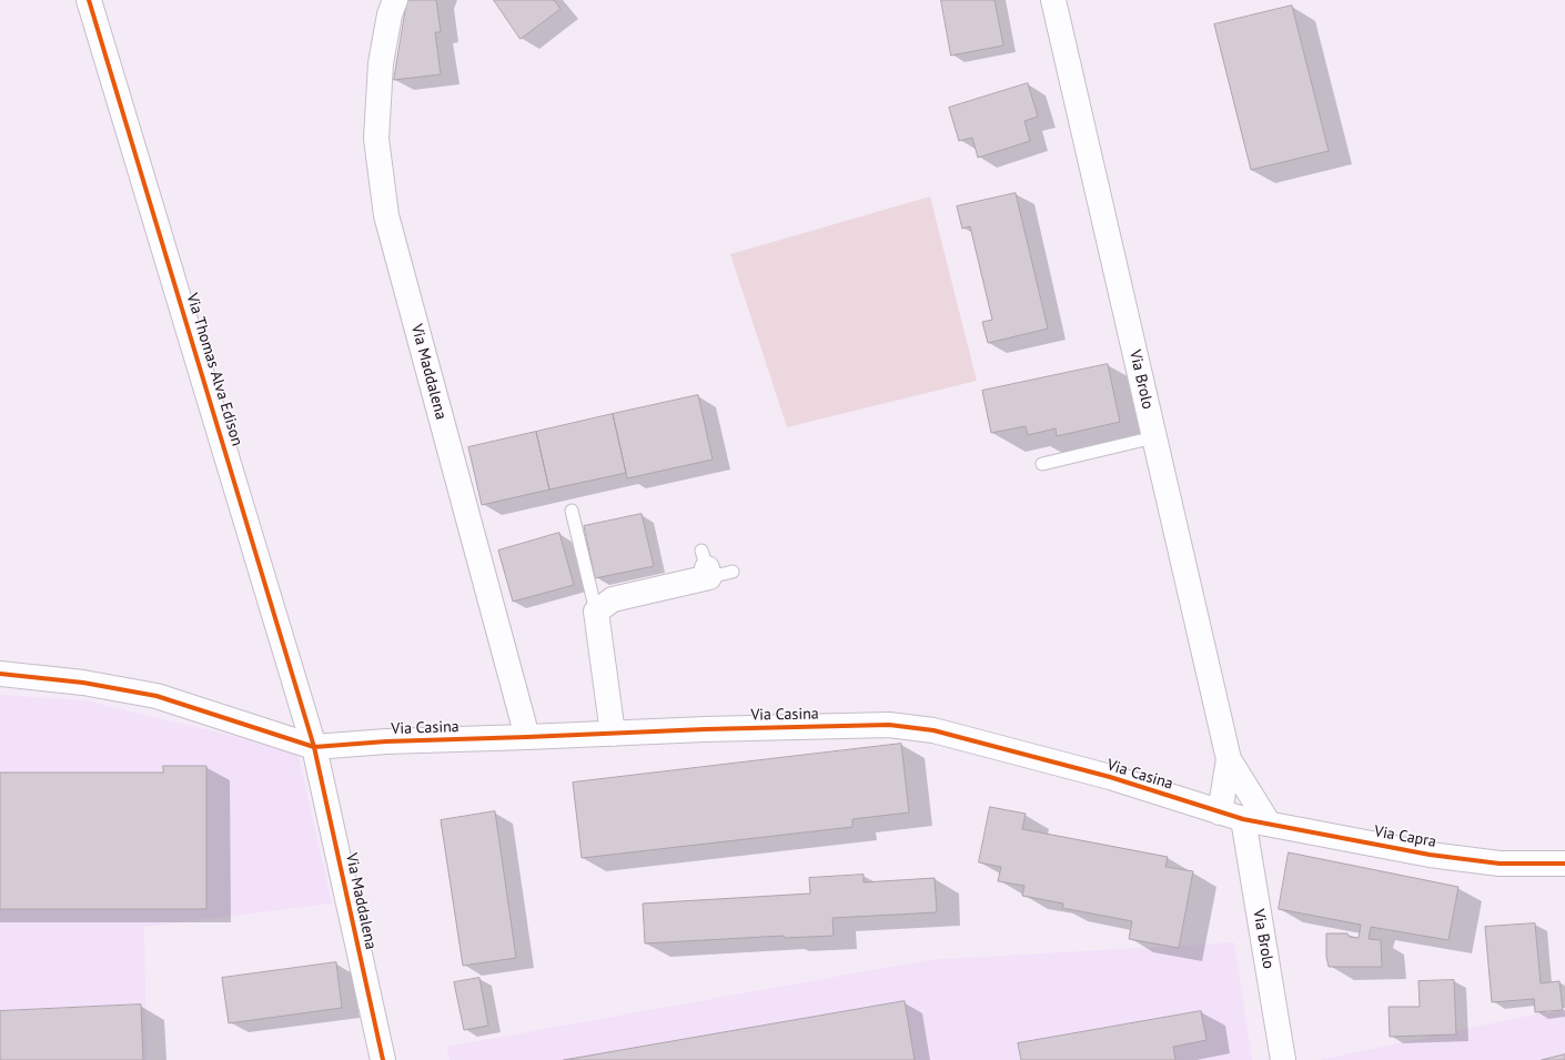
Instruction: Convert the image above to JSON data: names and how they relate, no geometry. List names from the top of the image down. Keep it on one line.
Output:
{"streets":{"street":["Via Thomas Alva Edison","Via Maddalena","Via Brolo","Via Casina","Via Capra"]},"crossings":[["Via Thomas Alva Edison","Via Maddalena"],["Via Thomas Alva Edison","Via Casina"],["Via Maddalena","Via Casina"],["Via Brolo","Via Casina"],["Via Brolo","Via Capra"],["Via Casina","Via Capra"]]}
